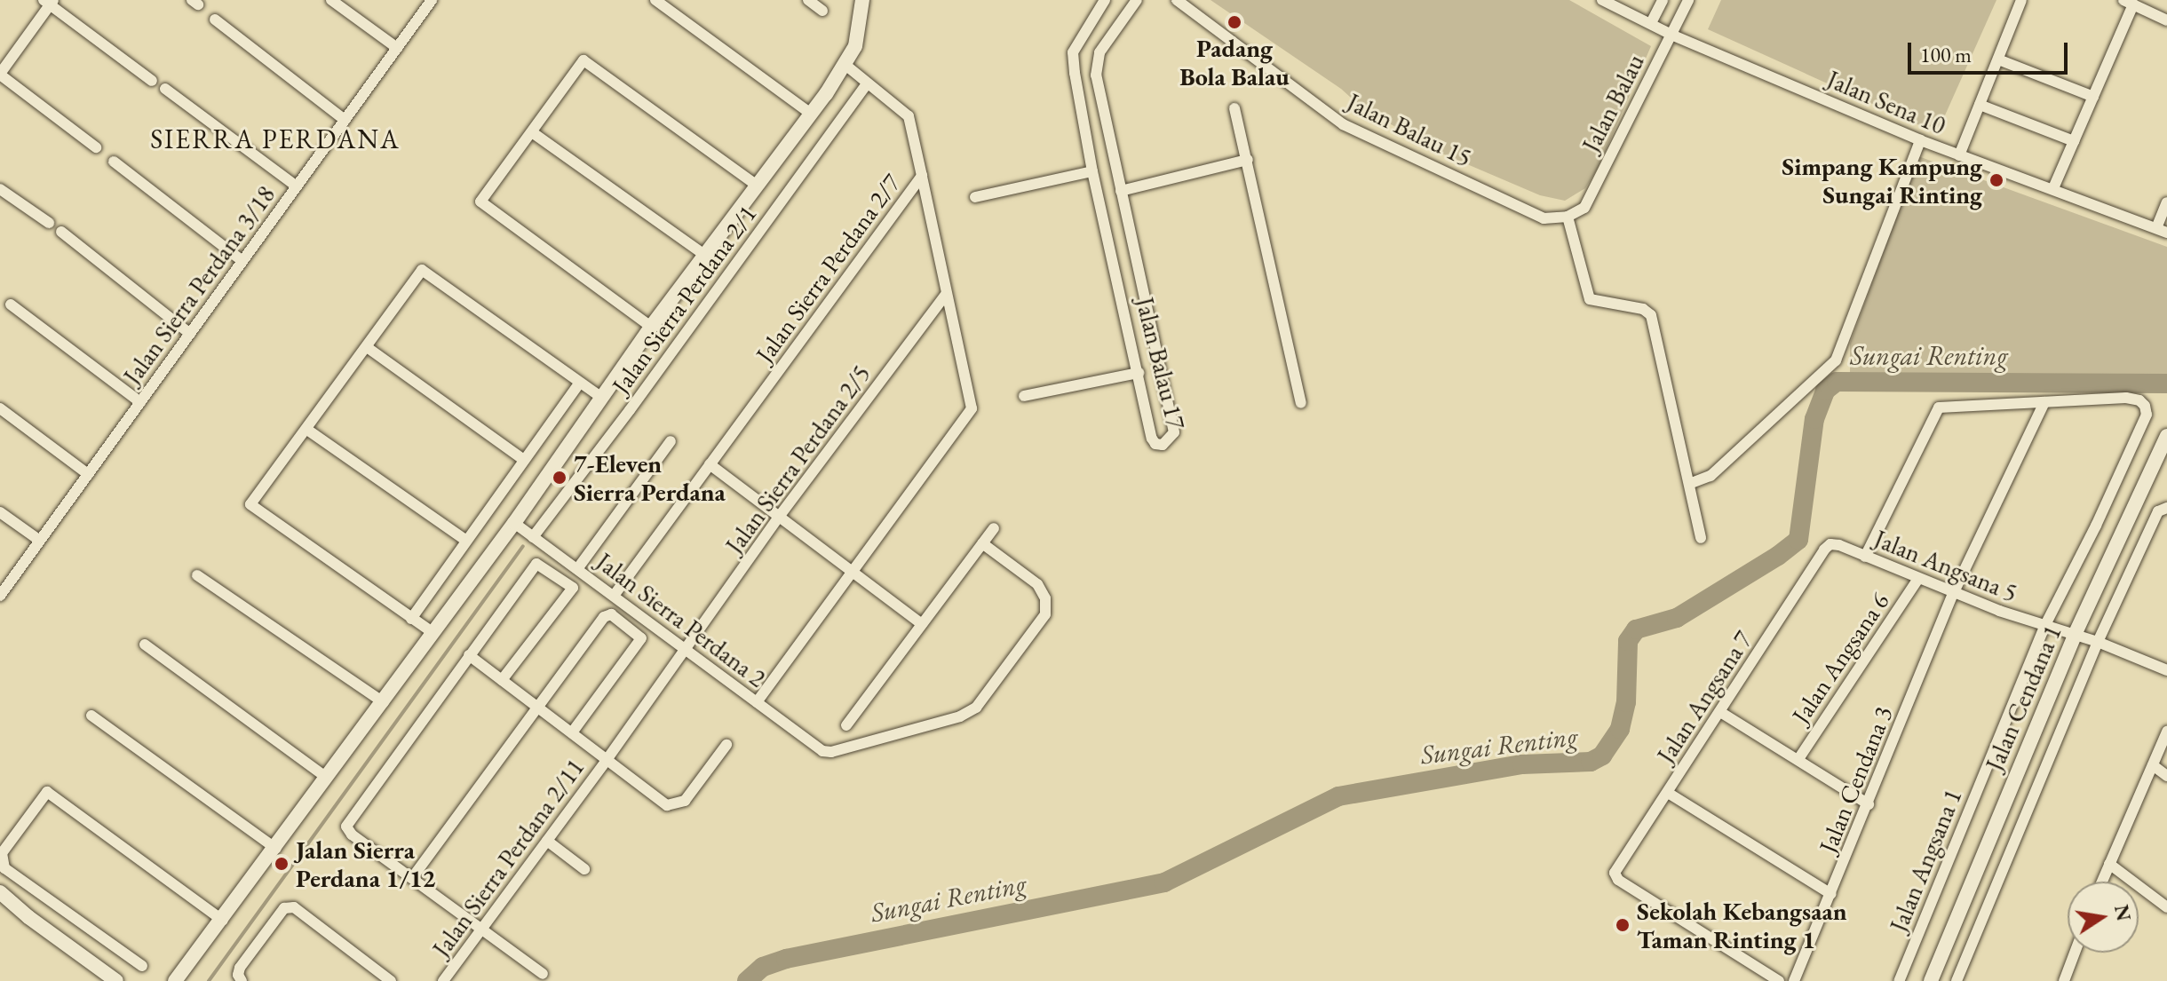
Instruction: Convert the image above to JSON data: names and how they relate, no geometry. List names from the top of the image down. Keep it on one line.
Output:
{"streets":{"street":["Jalan Sena 10","Jalan Balau","Jalan Balau 15","Jalan Sierra Perdana 2/7","Jalan Sierra Perdana 3/18","Jalan Sierra Perdana 2/1","Jalan Balau 17","Jalan Sierra Perdana 2/5","Jalan Angsana 5","Jalan Sierra Perdana 2","Jalan Angsana 6","Jalan Angsana 7","Jalan Cendana 1","Jalan Cendana 3","Jalan Sierra Perdana 2/11","Jalan Angsana 1"]},"crossings":[["Jalan Sena 10","Jalan Balau"],["Jalan Balau","Jalan Balau 15"],["Jalan Sierra Perdana 2/7","Jalan Sierra Perdana 2/1"],["Jalan Sierra Perdana 2/7","Jalan Sierra Perdana 2"],["Jalan Sierra Perdana 2/1","Jalan Sierra Perdana 2"],["Jalan Sierra Perdana 2/5","Jalan Sierra Perdana 2"],["Jalan Sierra Perdana 2/5","Jalan Sierra Perdana 2/11"],["Jalan Angsana 5","Jalan Angsana 6"],["Jalan Angsana 5","Jalan Angsana 7"],["Jalan Angsana 5","Jalan Cendana 1"],["Jalan Angsana 5","Jalan Cendana 3"],["Jalan Angsana 5","Jalan Angsana 1"],["Jalan Cendana 3","Jalan Angsana 1"]],"districts":["SIERRA PERDANA"],"water":["Sungai Renting"],"places":["Padang Bola Balau","Simpang Kampung Sungai Rinting","7-Eleven Sierra Perdana","Jalan Sierra Perdana 1/12","Sekolah Kebangsaan Taman Rinting 1"],"scale_bar":"100 m","north":"right"}
